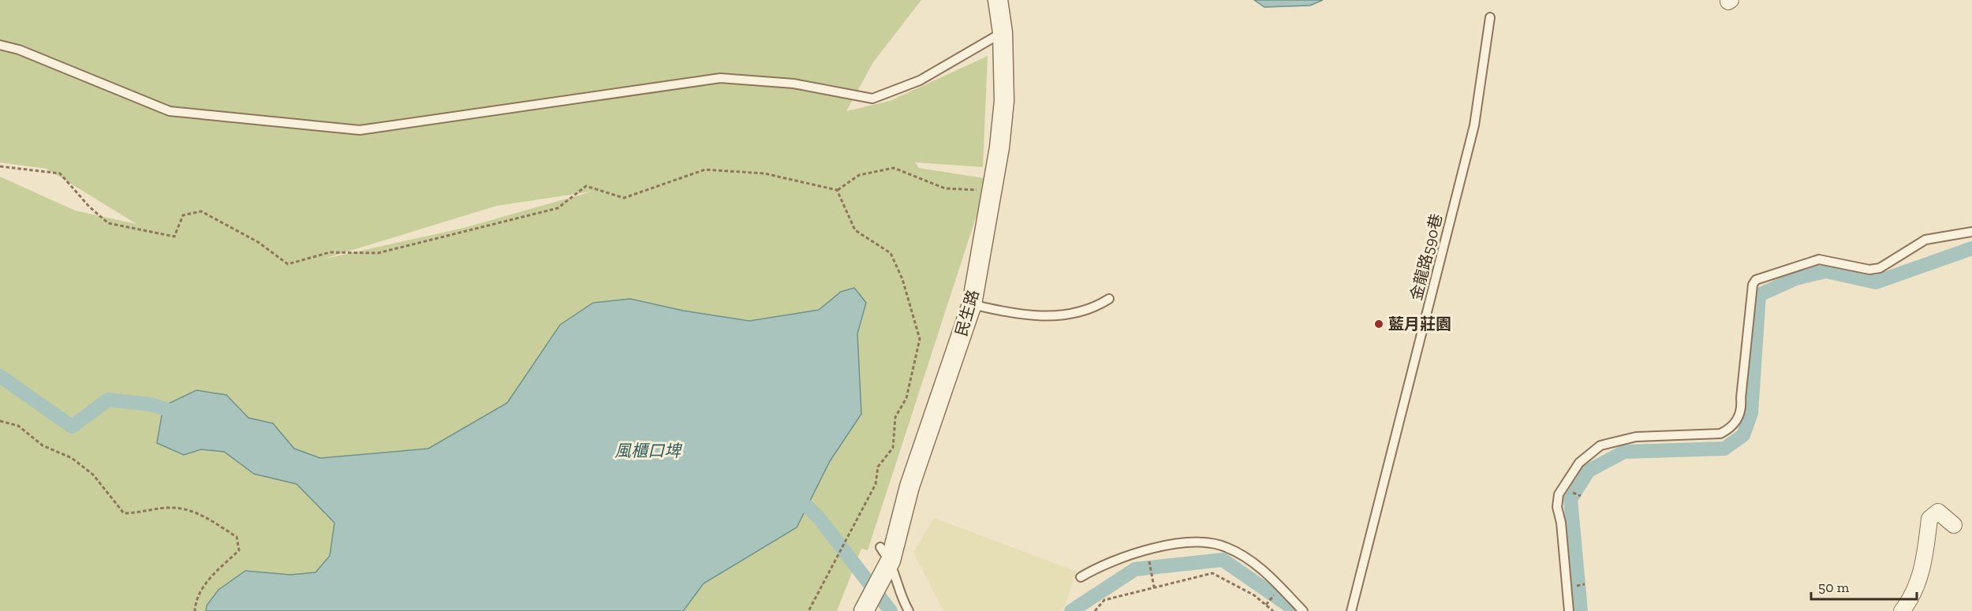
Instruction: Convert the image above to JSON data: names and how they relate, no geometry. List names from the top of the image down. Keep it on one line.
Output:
{"streets":{"street":["民生路"],"lane":["金龍路590巷"]},"water":["風櫃口埤"],"places":["藍月莊園"],"scale_bar":"50 m"}
